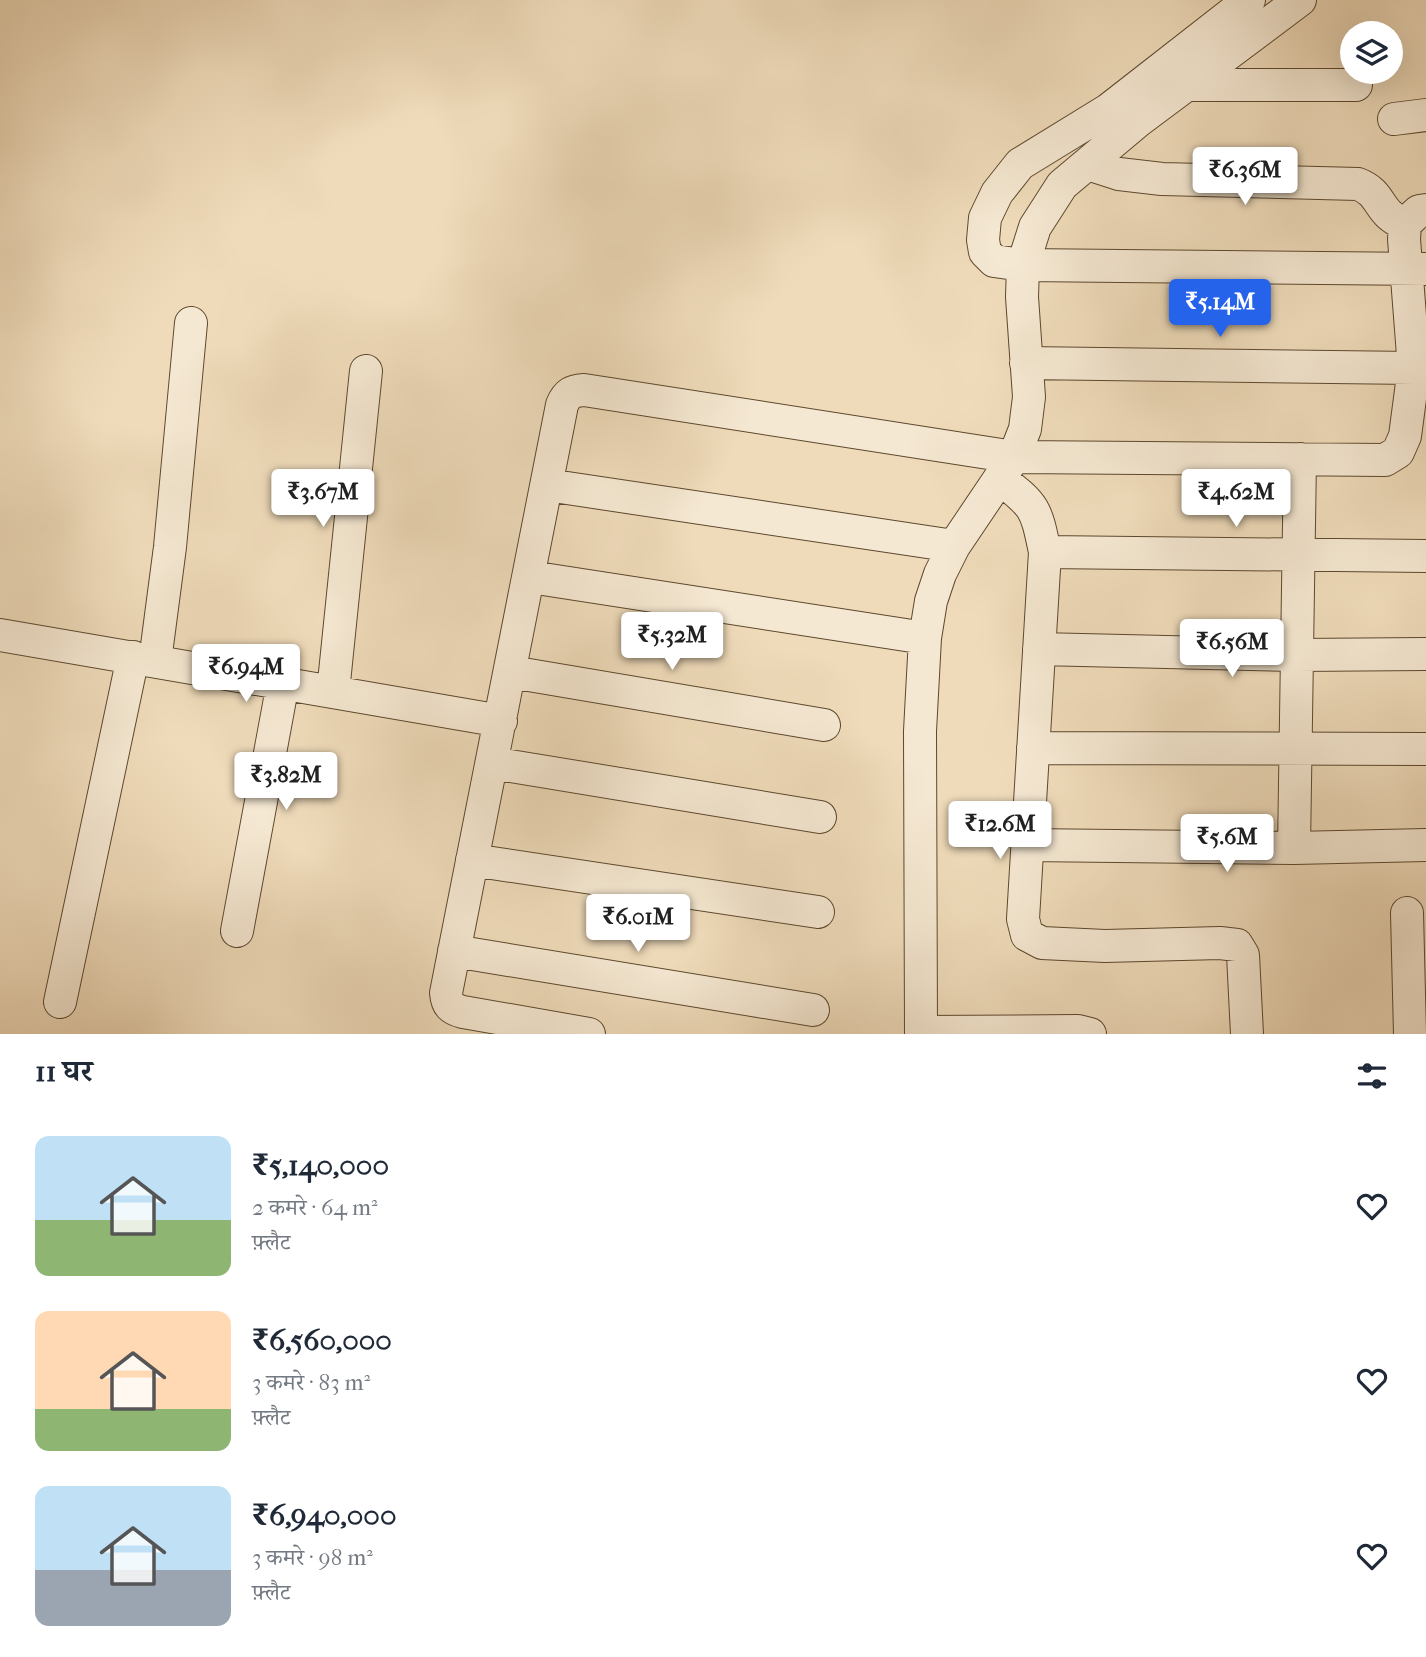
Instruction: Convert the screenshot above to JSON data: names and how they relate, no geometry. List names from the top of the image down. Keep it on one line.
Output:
{"page":{"price":["₹6.36M","₹5.14M","₹3.67M","₹4.62M","₹5.32M","₹6.56M","₹6.94M","₹3.82M","₹12.6M","₹5.6M","₹6.01M"],"heading":"11 घर","list":[{"name":"₹5,140,000","note":"2 कमरे · 64 m² · फ़्लैट"},{"name":"₹6,560,000","note":"3 कमरे · 83 m² · फ़्लैट"},{"name":"₹6,940,000","note":"3 कमरे · 98 m² · फ़्लैट"}]}}
